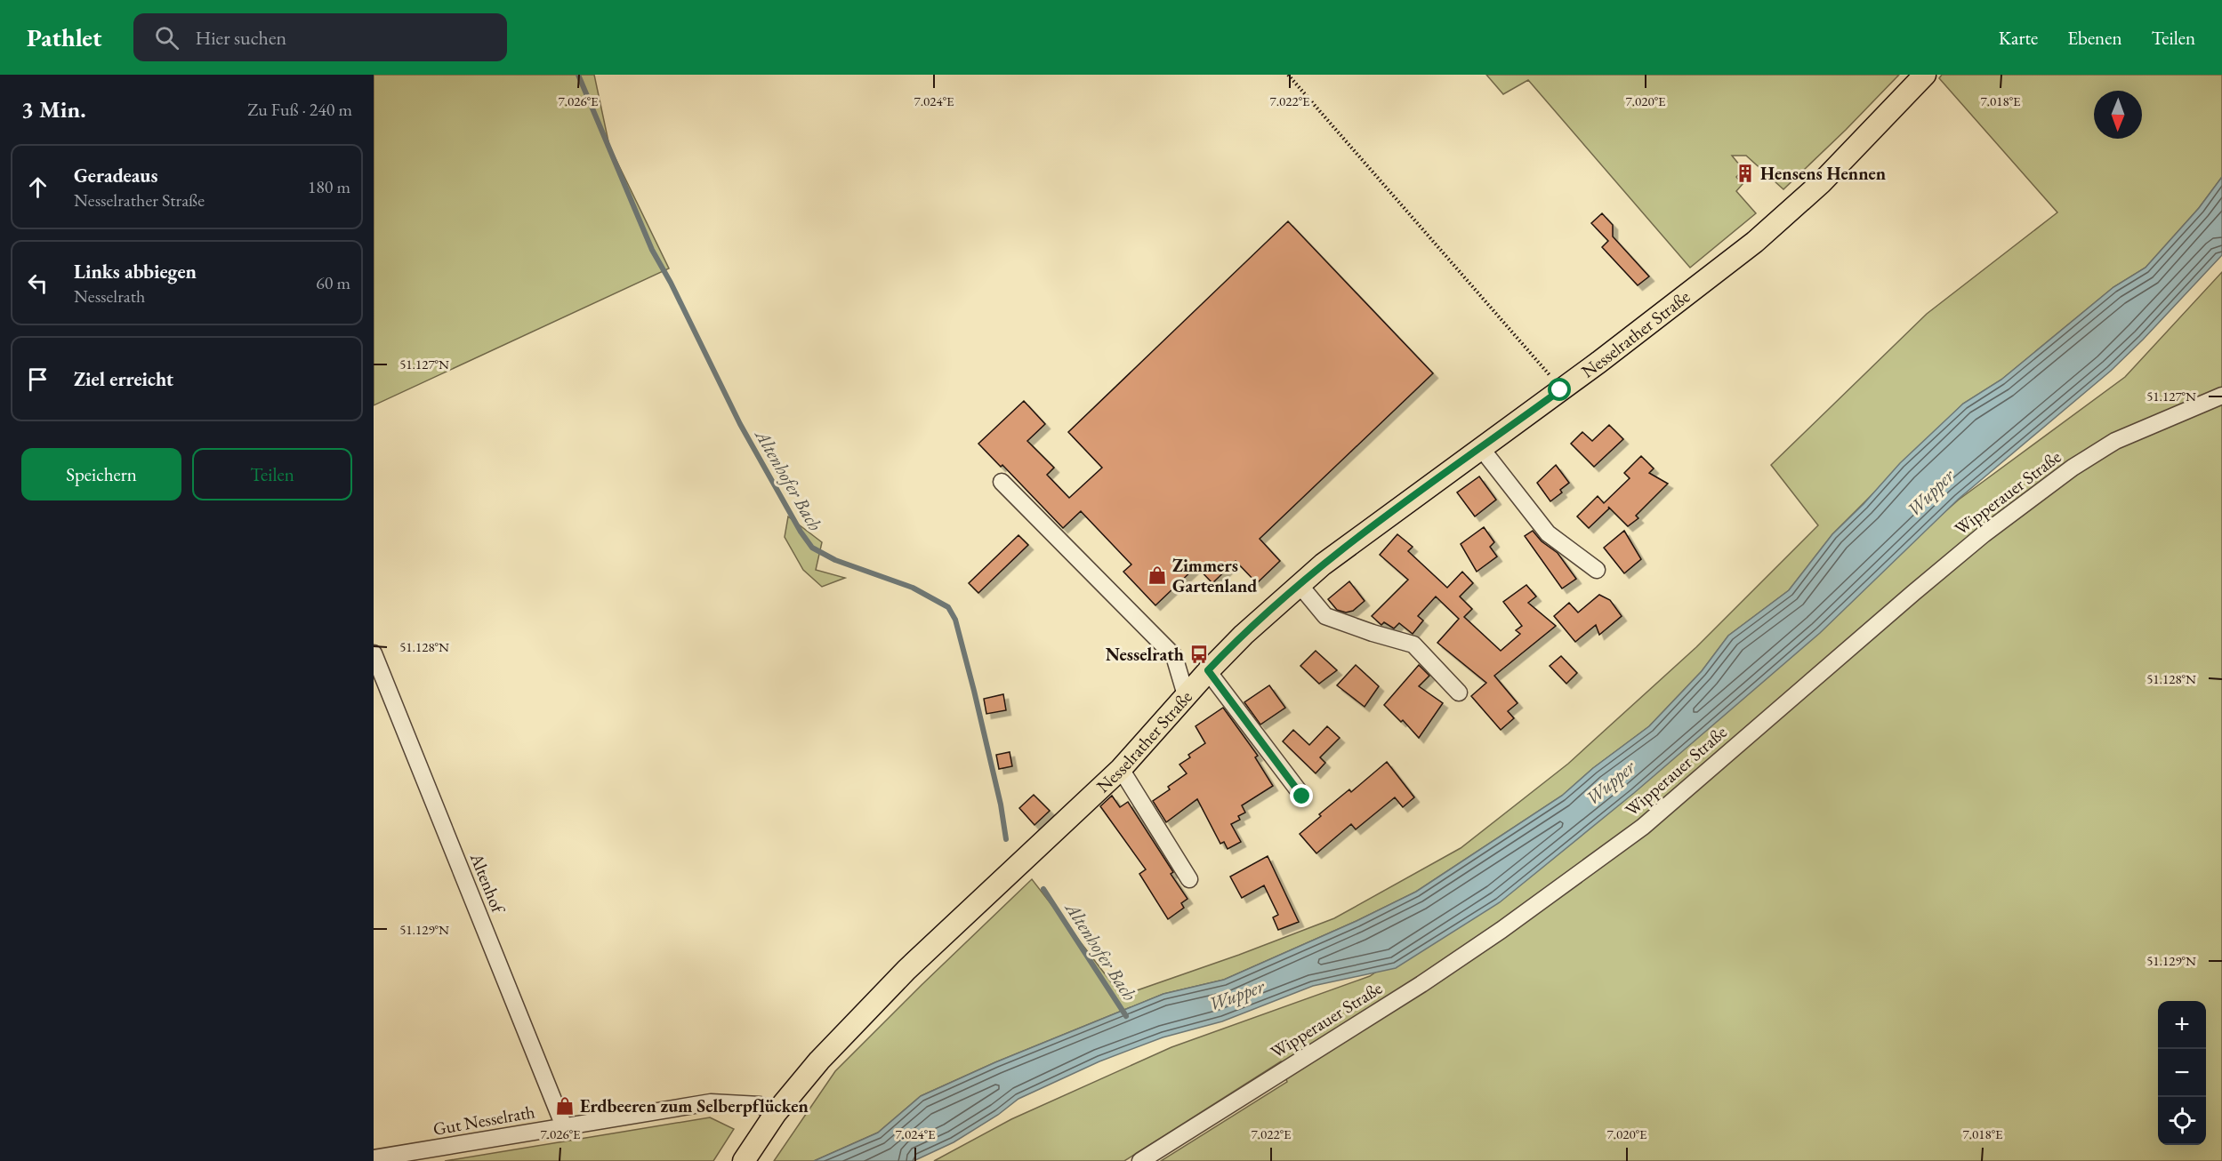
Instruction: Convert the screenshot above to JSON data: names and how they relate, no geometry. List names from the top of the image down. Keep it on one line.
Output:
{"streets":{"main road":["Nesselrather Straße"],"street":["Wipperauer Straße","Altenhof","Gut Nesselrath"]},"crossings":[["Nesselrather Straße","Gut Nesselrath"],["Altenhof","Gut Nesselrath"]],"water":["Altenhofer Bach","Wupper"],"places":{"building":["Hensens Hennen"],"shop":["Zimmers Gartenland","Erdbeeren zum Selberpflücken"],"bus stop":["Nesselrath"]},"north":"bottom","page":{"header":"Pathlet","search":"Hier suchen","nav":["Karte","Ebenen","Teilen"],"heading":["3 Min.","Zu Fuß · 240 m"],"list":[["Geradeaus","Nesselrather Straße","180 m"],["Links abbiegen","Nesselrath","60 m"],"Ziel erreicht"],"buttons":["Speichern","Teilen"],"map_buttons":["+","−"]},"coordinates":["7.026°E","7.024°E","7.022°E","7.020°E","7.018°E","51.127°N","51.128°N","51.129°N"]}
